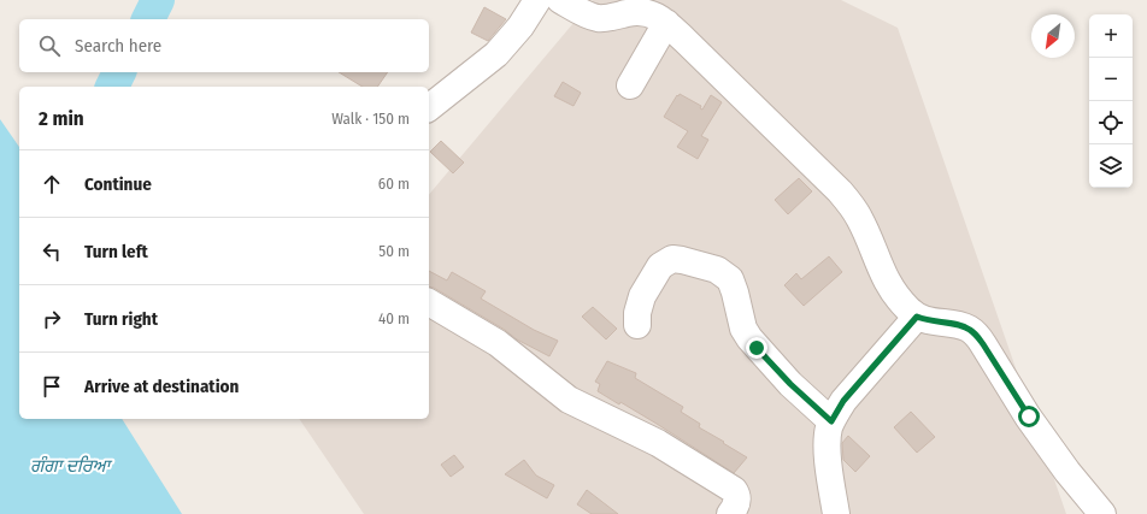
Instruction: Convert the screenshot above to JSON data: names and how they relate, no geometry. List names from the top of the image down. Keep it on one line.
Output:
{"water":["ਗੰਗਾ ਦਰਿਆ"],"north":"bottom left","page":{"map_buttons":["+","−"],"search":"Search here","heading":["2 min","Walk · 150 m"],"list":[["Continue","60 m"],["Turn left","50 m"],["Turn right","40 m"],"Arrive at destination"]}}
